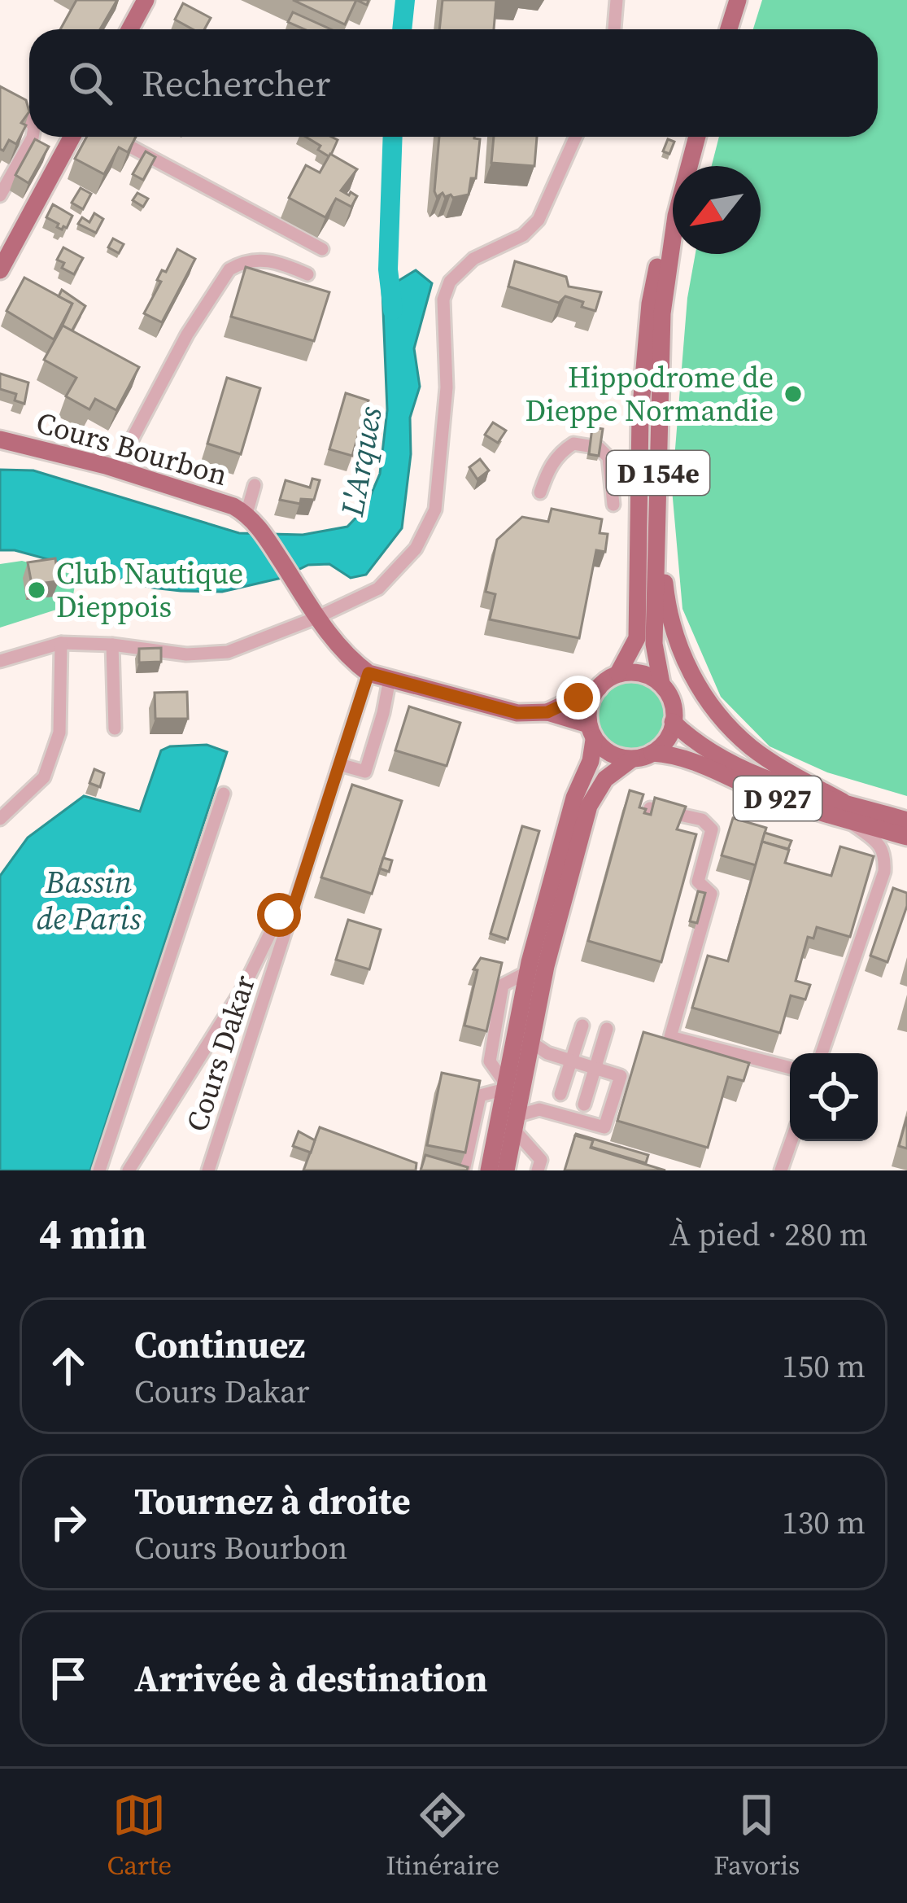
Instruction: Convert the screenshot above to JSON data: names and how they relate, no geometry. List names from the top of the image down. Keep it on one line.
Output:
{"streets":{"main road":["Cours Bourbon","D 154e","D 927"],"street":["Cours Dakar"]},"crossings":[["Cours Bourbon","Cours Dakar"],["D 154e","D 927"]],"water":["L'Arques","Bassin de Paris"],"places":["Hippodrome de Dieppe Normandie","Club Nautique Dieppois"],"north":"bottom left","page":{"search":"Rechercher","heading":["4 min","À pied · 280 m"],"list":[["Continuez","Cours Dakar","150 m"],["Tournez à droite","Cours Bourbon","130 m"],"Arrivée à destination"],"nav":["Carte","Itinéraire","Favoris"]}}
